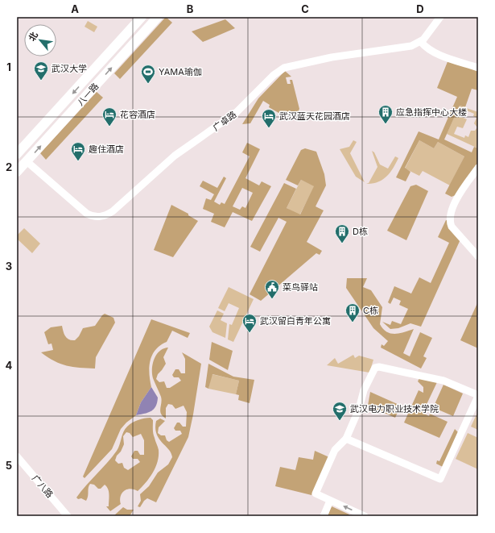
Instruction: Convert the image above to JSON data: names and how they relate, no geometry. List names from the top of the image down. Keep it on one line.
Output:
{"streets":{"main road":["八一路"],"street":["广卓路","广八路"]},"crossings":[["八一路","广卓路"]],"places":{"school or university":["武汉大学","武汉电力职业技术学院"],"sports":["YAMA瑜伽"],"building":["应急指挥中心大楼","D栋","C栋"],"hotel":["花容酒店","武汉蓝天花园酒店","趣住酒店","武汉留白青年公寓"],"public building":["菜鸟驿站"]},"north":"top left","grid":{"columns":["A","B","C","D"],"rows":["1","2","3","4","5"]}}
